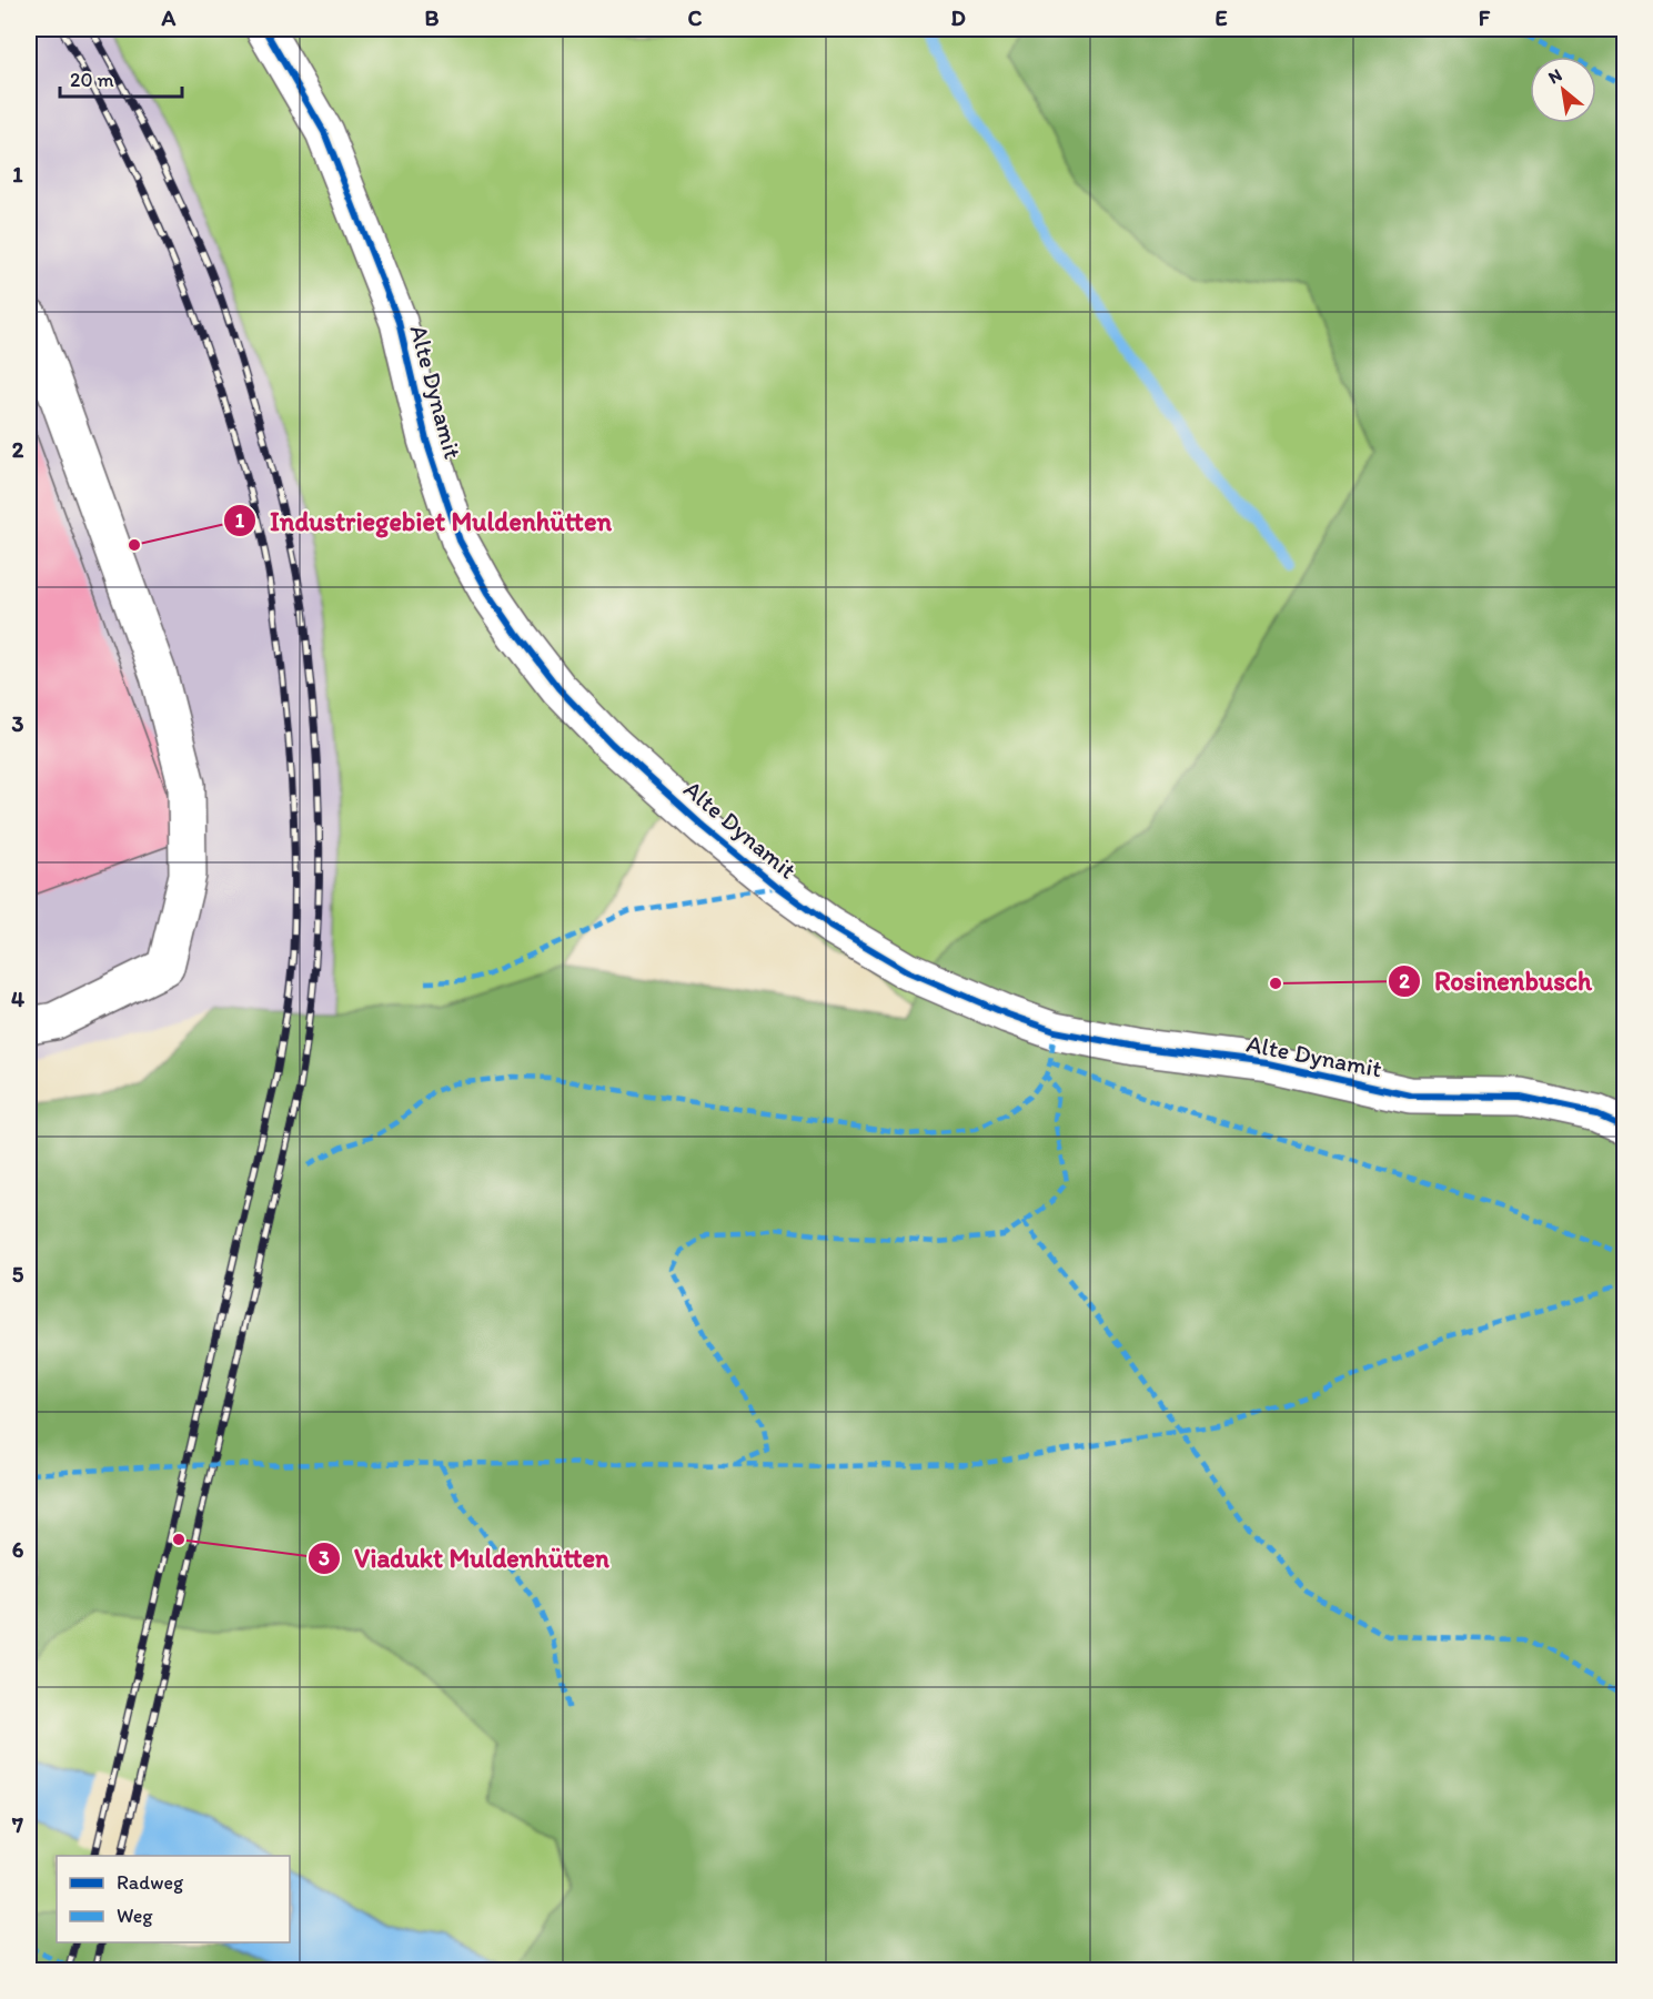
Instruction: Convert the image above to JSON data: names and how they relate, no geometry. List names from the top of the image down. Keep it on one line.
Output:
{"streets":{"street":["Alte Dynamit"]},"places":["Industriegebiet Muldenhütten","Rosinenbusch","Viadukt Muldenhütten"],"legend":["Radweg","Weg"],"scale_bar":"20 m","north":"top left","grid":{"columns":["A","B","C","D","E","F"],"rows":["1","2","3","4","5","6","7"]}}
